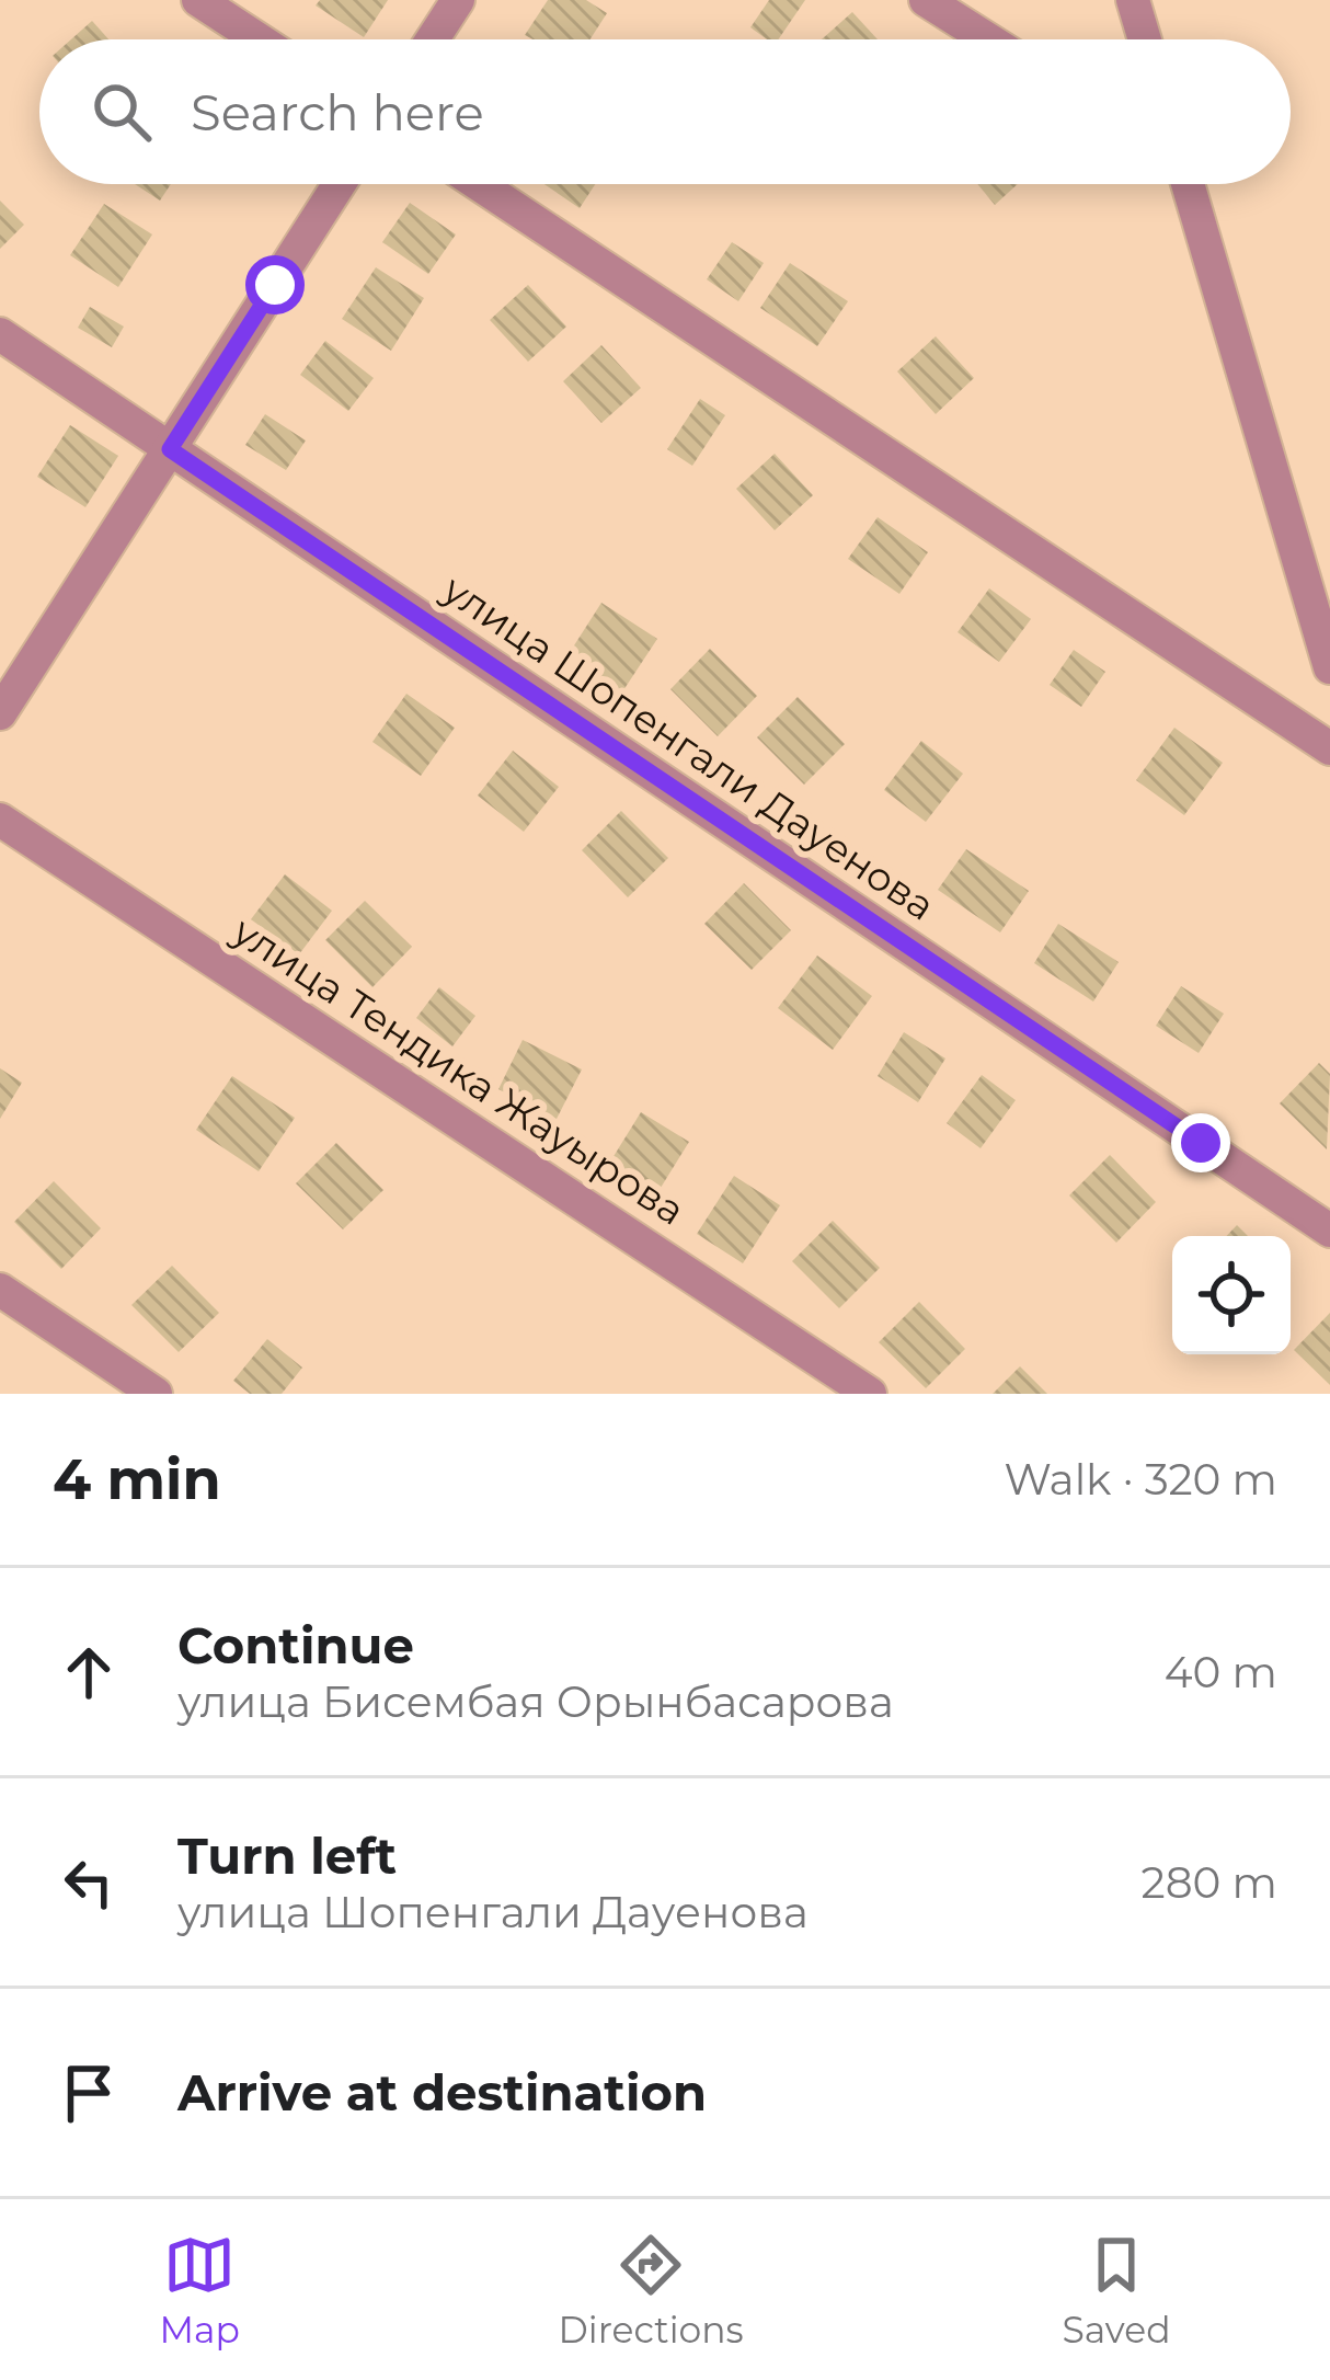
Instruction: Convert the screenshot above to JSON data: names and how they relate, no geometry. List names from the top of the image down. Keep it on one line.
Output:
{"streets":{"street":["улица Шопенгали Дауенова","улица Тендика Жауырова"]},"page":{"search":"Search here","heading":["4 min","Walk · 320 m"],"list":[["Continue","улица Бисембая Орынбасарова","40 m"],["Turn left","улица Шопенгали Дауенова","280 m"],"Arrive at destination"],"nav":["Map","Directions","Saved"]}}
